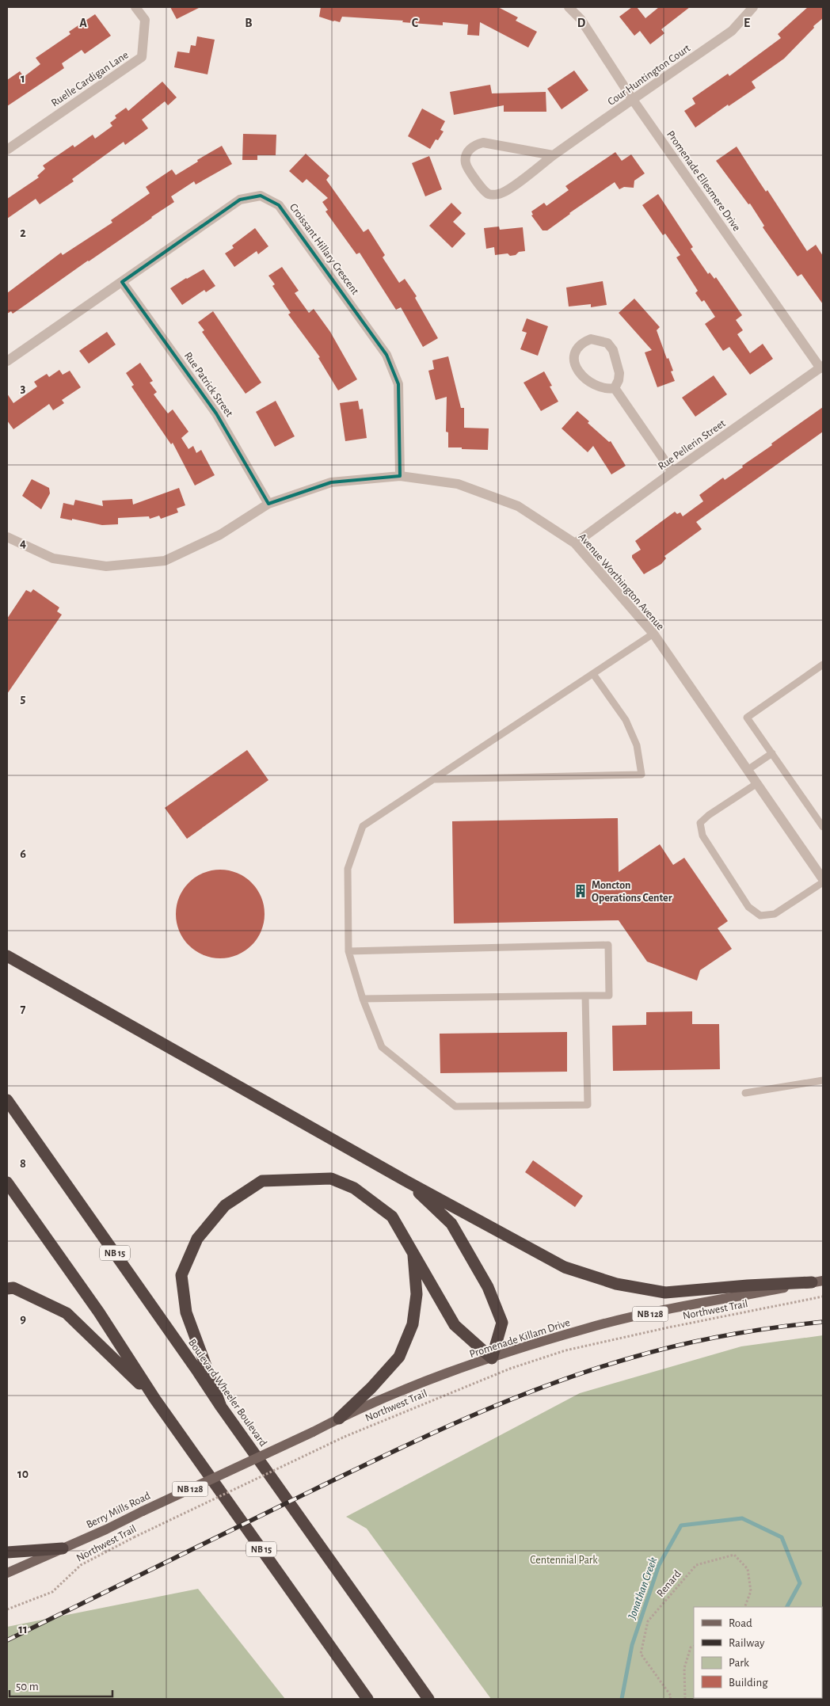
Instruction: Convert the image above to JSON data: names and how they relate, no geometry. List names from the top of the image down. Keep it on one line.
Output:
{"streets":{"highway":["NB 15","Boulevard Wheeler Boulevard"],"main road":["NB 128","Promenade Killam Drive","Berry Mills Road"],"street":["Cour Huntington Court","Ruelle Cardigan Lane","Promenade Ellesmere Drive","Croissant Hillary Crescent","Rue Patrick Street","Rue Pellerin Street","Avenue Worthington Avenue"],"path":["Northwest Trail","Renard"]},"crossings":[["Cour Huntington Court","Promenade Ellesmere Drive"],["Promenade Ellesmere Drive","Rue Pellerin Street"],["Croissant Hillary Crescent","Rue Patrick Street"],["Croissant Hillary Crescent","Avenue Worthington Avenue"],["Rue Patrick Street","Avenue Worthington Avenue"],["Rue Pellerin Street","Avenue Worthington Avenue"],["Promenade Killam Drive","Berry Mills Road"]],"water":["Jonathan Creek"],"parks":["Centennial Park"],"places":{"building":["Moncton Operations Center"]},"legend":["Road","Railway","Park","Building"],"scale_bar":"50 m","grid":{"columns":["A","B","C","D","E"],"rows":["1","2","3","4","5","6","7","8","9","10","11"]}}
